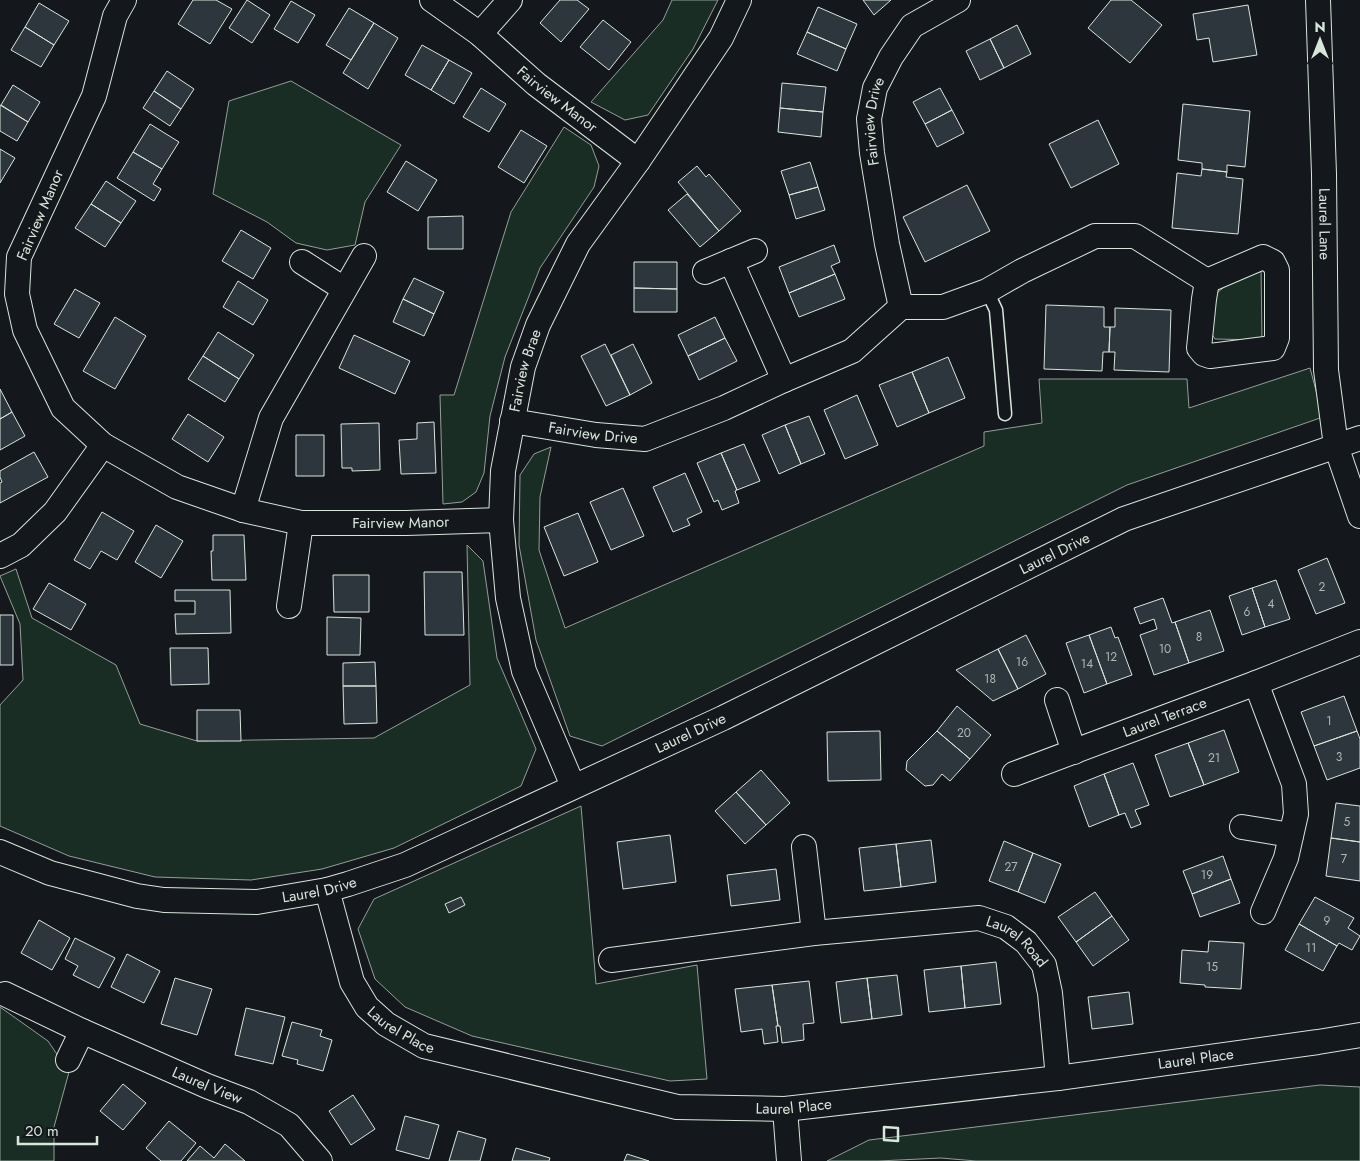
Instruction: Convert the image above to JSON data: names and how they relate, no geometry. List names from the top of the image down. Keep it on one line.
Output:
{"streets":{"street":["Fairview Manor","Fairview Drive","Laurel Lane","Fairview Brae","Laurel Drive","Laurel Terrace","Laurel Road","Laurel Place","Laurel View"]},"crossings":[["Fairview Manor","Fairview Brae"],["Fairview Drive","Fairview Brae"],["Laurel Lane","Laurel Drive"],["Fairview Brae","Laurel Drive"],["Laurel Drive","Laurel Place"],["Laurel Road","Laurel Place"]],"house_numbers":["2","4","6","8","10","12","16","14","18","1","20","3","21","5","7","27","19","9","11","15"],"scale_bar":"20 m","north":"top"}
